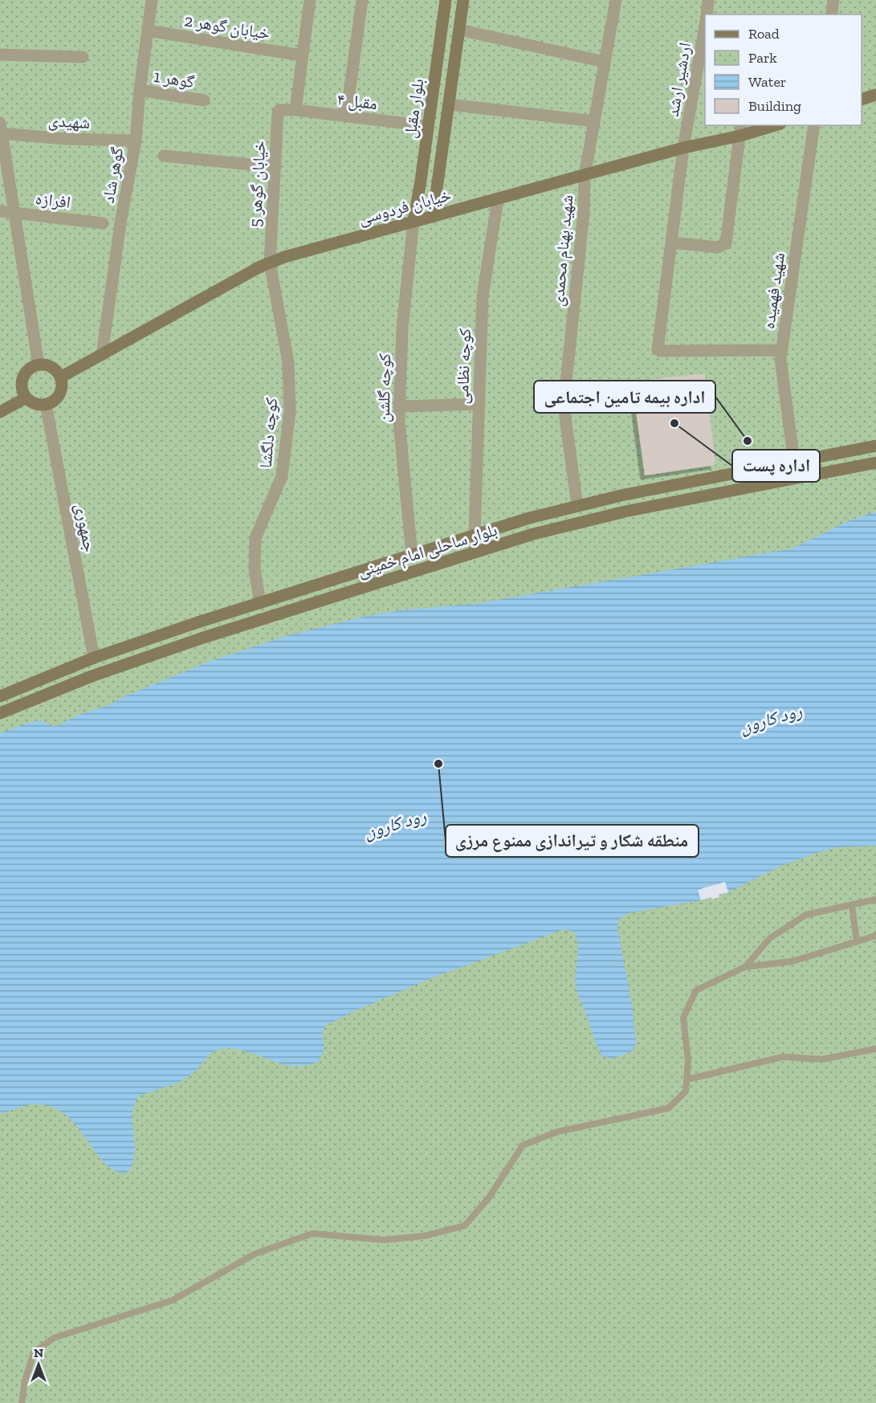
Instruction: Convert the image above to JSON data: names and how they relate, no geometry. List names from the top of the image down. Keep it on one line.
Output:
{"streets":{"main road":["بلوار مقبل","خیابان فردوسی","بلوار ساحلی امام خمینی"],"street":["خیابان گوهر 2","گوهر 1","اردشیر ارشد","مقبل ۴","شهیدی","گوهر شاد","خیابان گوهر 5","افرازه","شهید بهنام محمدی","شهید فهمیده","کوچه نظامی","کوچه گلشن","کوچه دلگشا","جمهوری"]},"crossings":[["خیابان گوهر 2","گوهر شاد"],["گوهر 1","گوهر شاد"],["اردشیر ارشد","خیابان فردوسی"],["اردشیر ارشد","شهید فهمیده"],["مقبل ۴","بلوار مقبل"],["مقبل ۴","خیابان گوهر 5"],["بلوار مقبل","خیابان فردوسی"],["بلوار مقبل","کوچه گلشن"],["شهیدی","گوهر شاد"],["گوهر شاد","خیابان فردوسی"],["خیابان گوهر 5","خیابان فردوسی"],["خیابان گوهر 5","کوچه دلگشا"],["خیابان فردوسی","شهید بهنام محمدی"],["خیابان فردوسی","کوچه نظامی"],["خیابان فردوسی","کوچه گلشن"],["خیابان فردوسی","کوچه دلگشا"],["خیابان فردوسی","جمهوری"],["شهید بهنام محمدی","بلوار ساحلی امام خمینی"],["شهید فهمیده","بلوار ساحلی امام خمینی"],["کوچه نظامی","بلوار ساحلی امام خمینی"],["کوچه گلشن","بلوار ساحلی امام خمینی"],["کوچه دلگشا","بلوار ساحلی امام خمینی"],["جمهوری","بلوار ساحلی امام خمینی"]],"water":["رود کارون"],"places":["اداره پست","اداره بیمه تامین اجتماعی","منطقه شکار و تیراندازی ممنوع مرزی"],"legend":["Road","Park","Water","Building"],"north":"top"}
